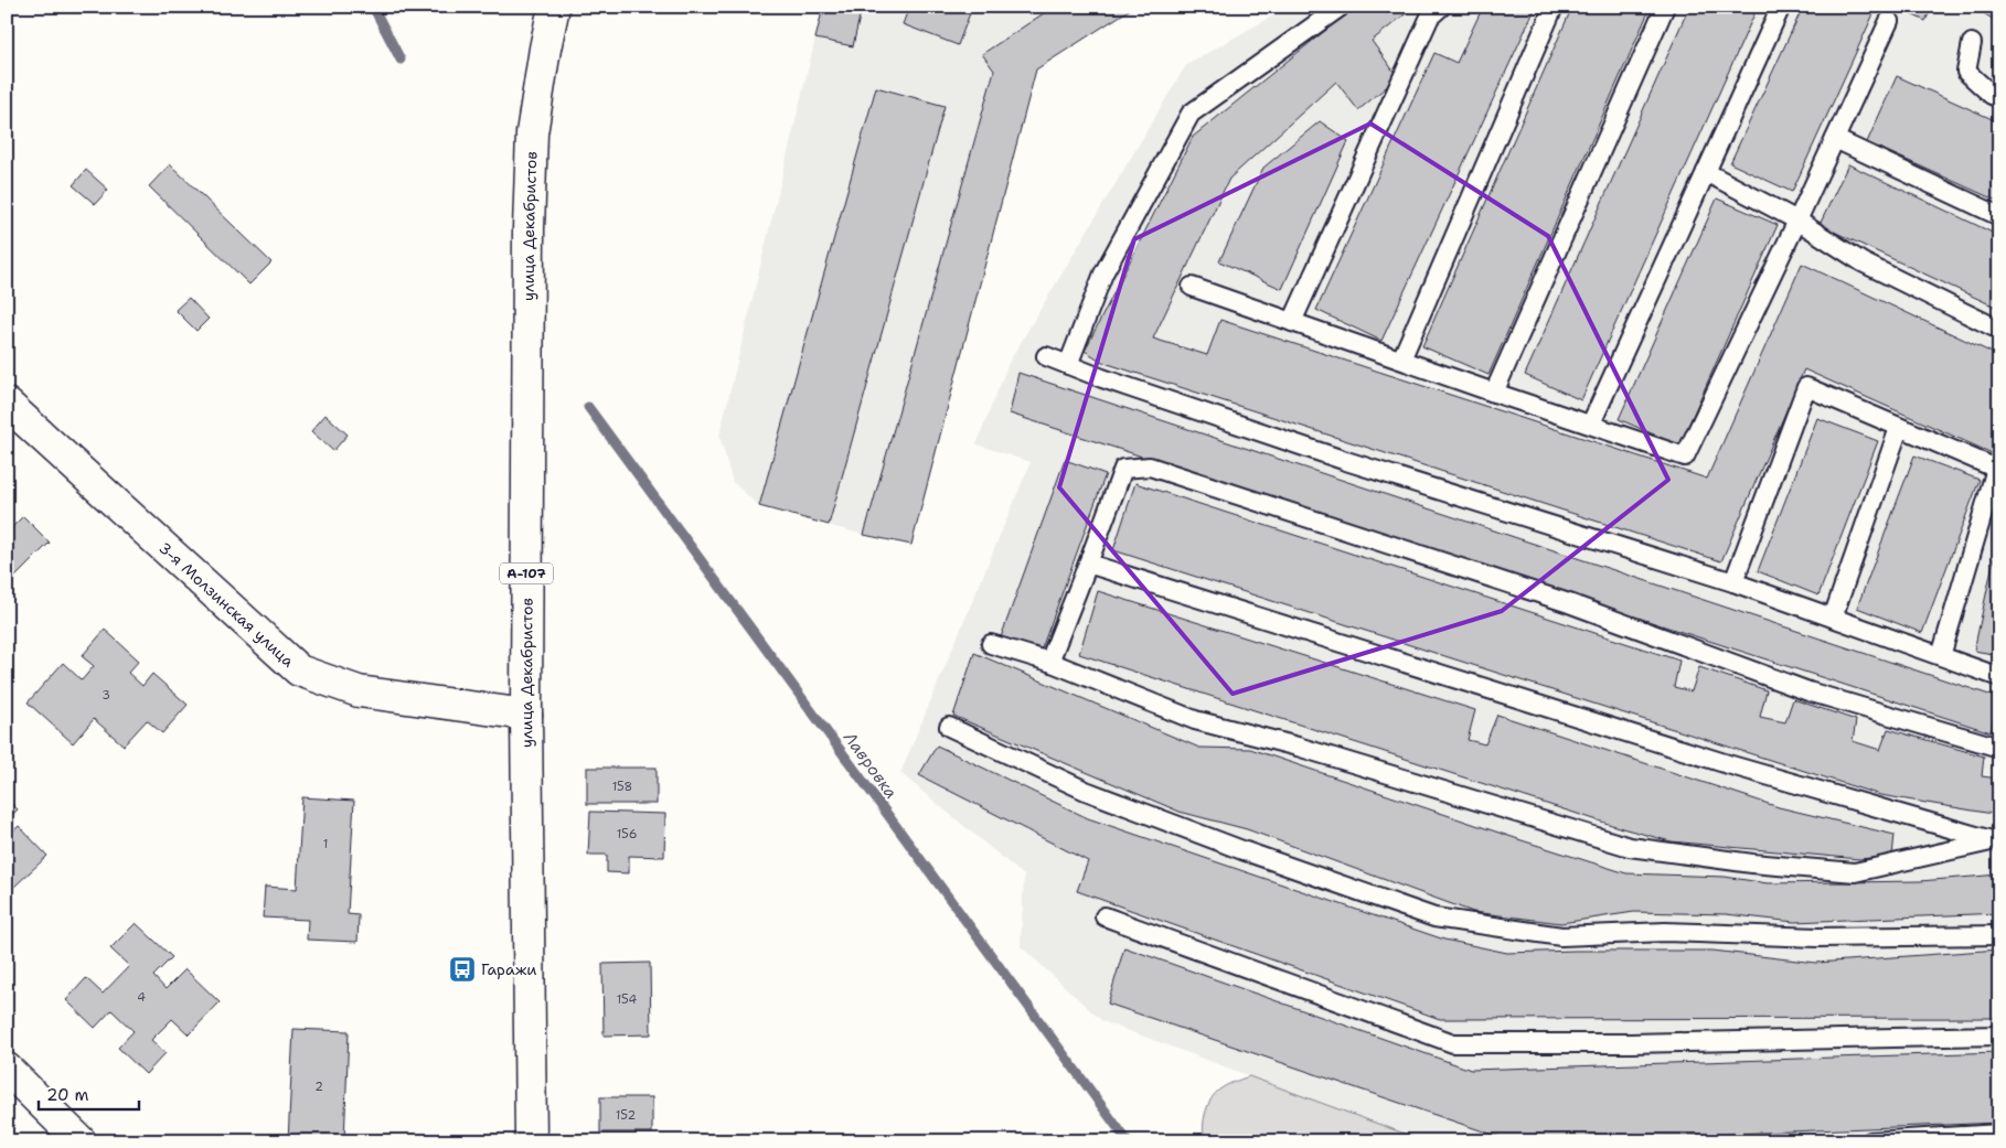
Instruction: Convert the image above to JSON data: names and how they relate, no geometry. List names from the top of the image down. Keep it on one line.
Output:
{"streets":{"main road":["улица Декабристов","А-107","3-я Молзинская улица"]},"crossings":[["улица Декабристов","3-я Молзинская улица"]],"water":["Лавровка"],"places":{"bus stop":["Гаражи"]},"house_numbers":["3","158","156","1","4","154","2","152"],"scale_bar":"20 m"}
